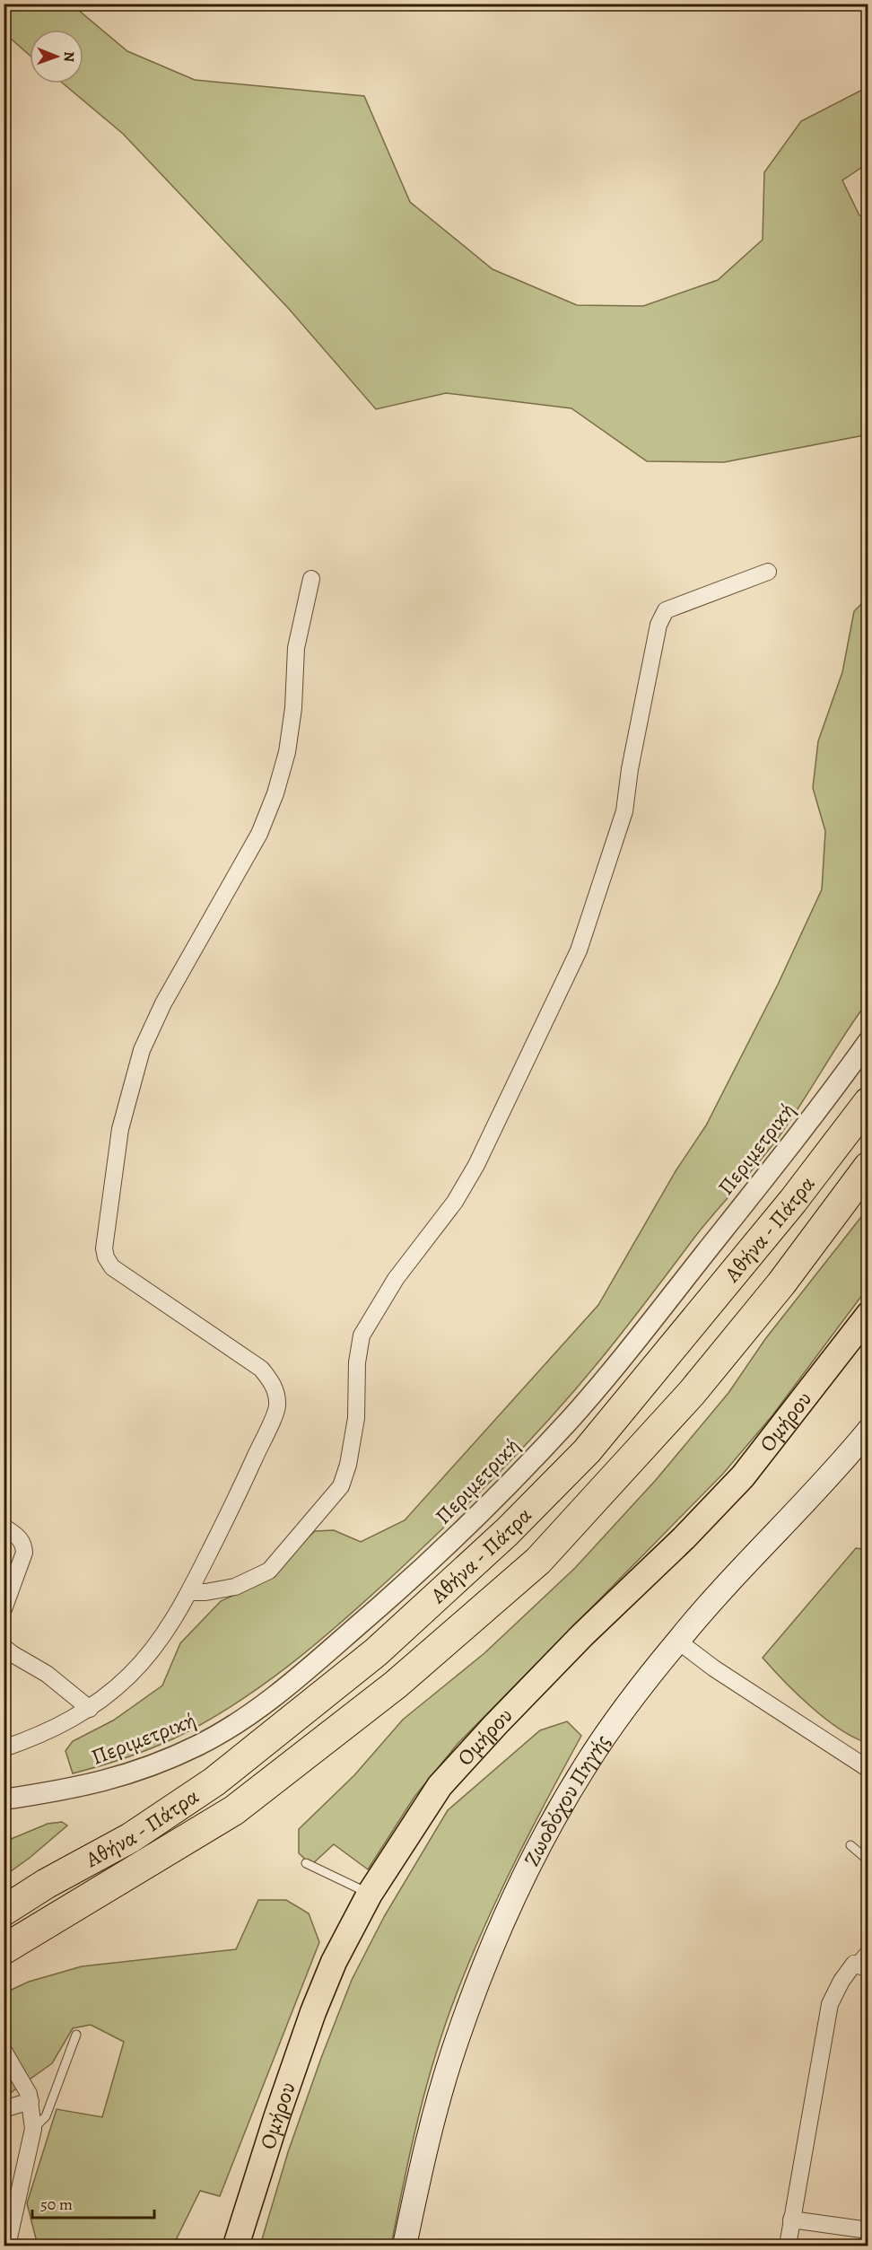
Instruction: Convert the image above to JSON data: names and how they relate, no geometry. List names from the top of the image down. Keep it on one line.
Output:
{"streets":{"highway":["Αθήνα - Πάτρα"],"main road":["Ομήρου","Ζωοδόχου Πηγής"],"street":["Περιμετρική"]},"scale_bar":"50 m","north":"right"}
